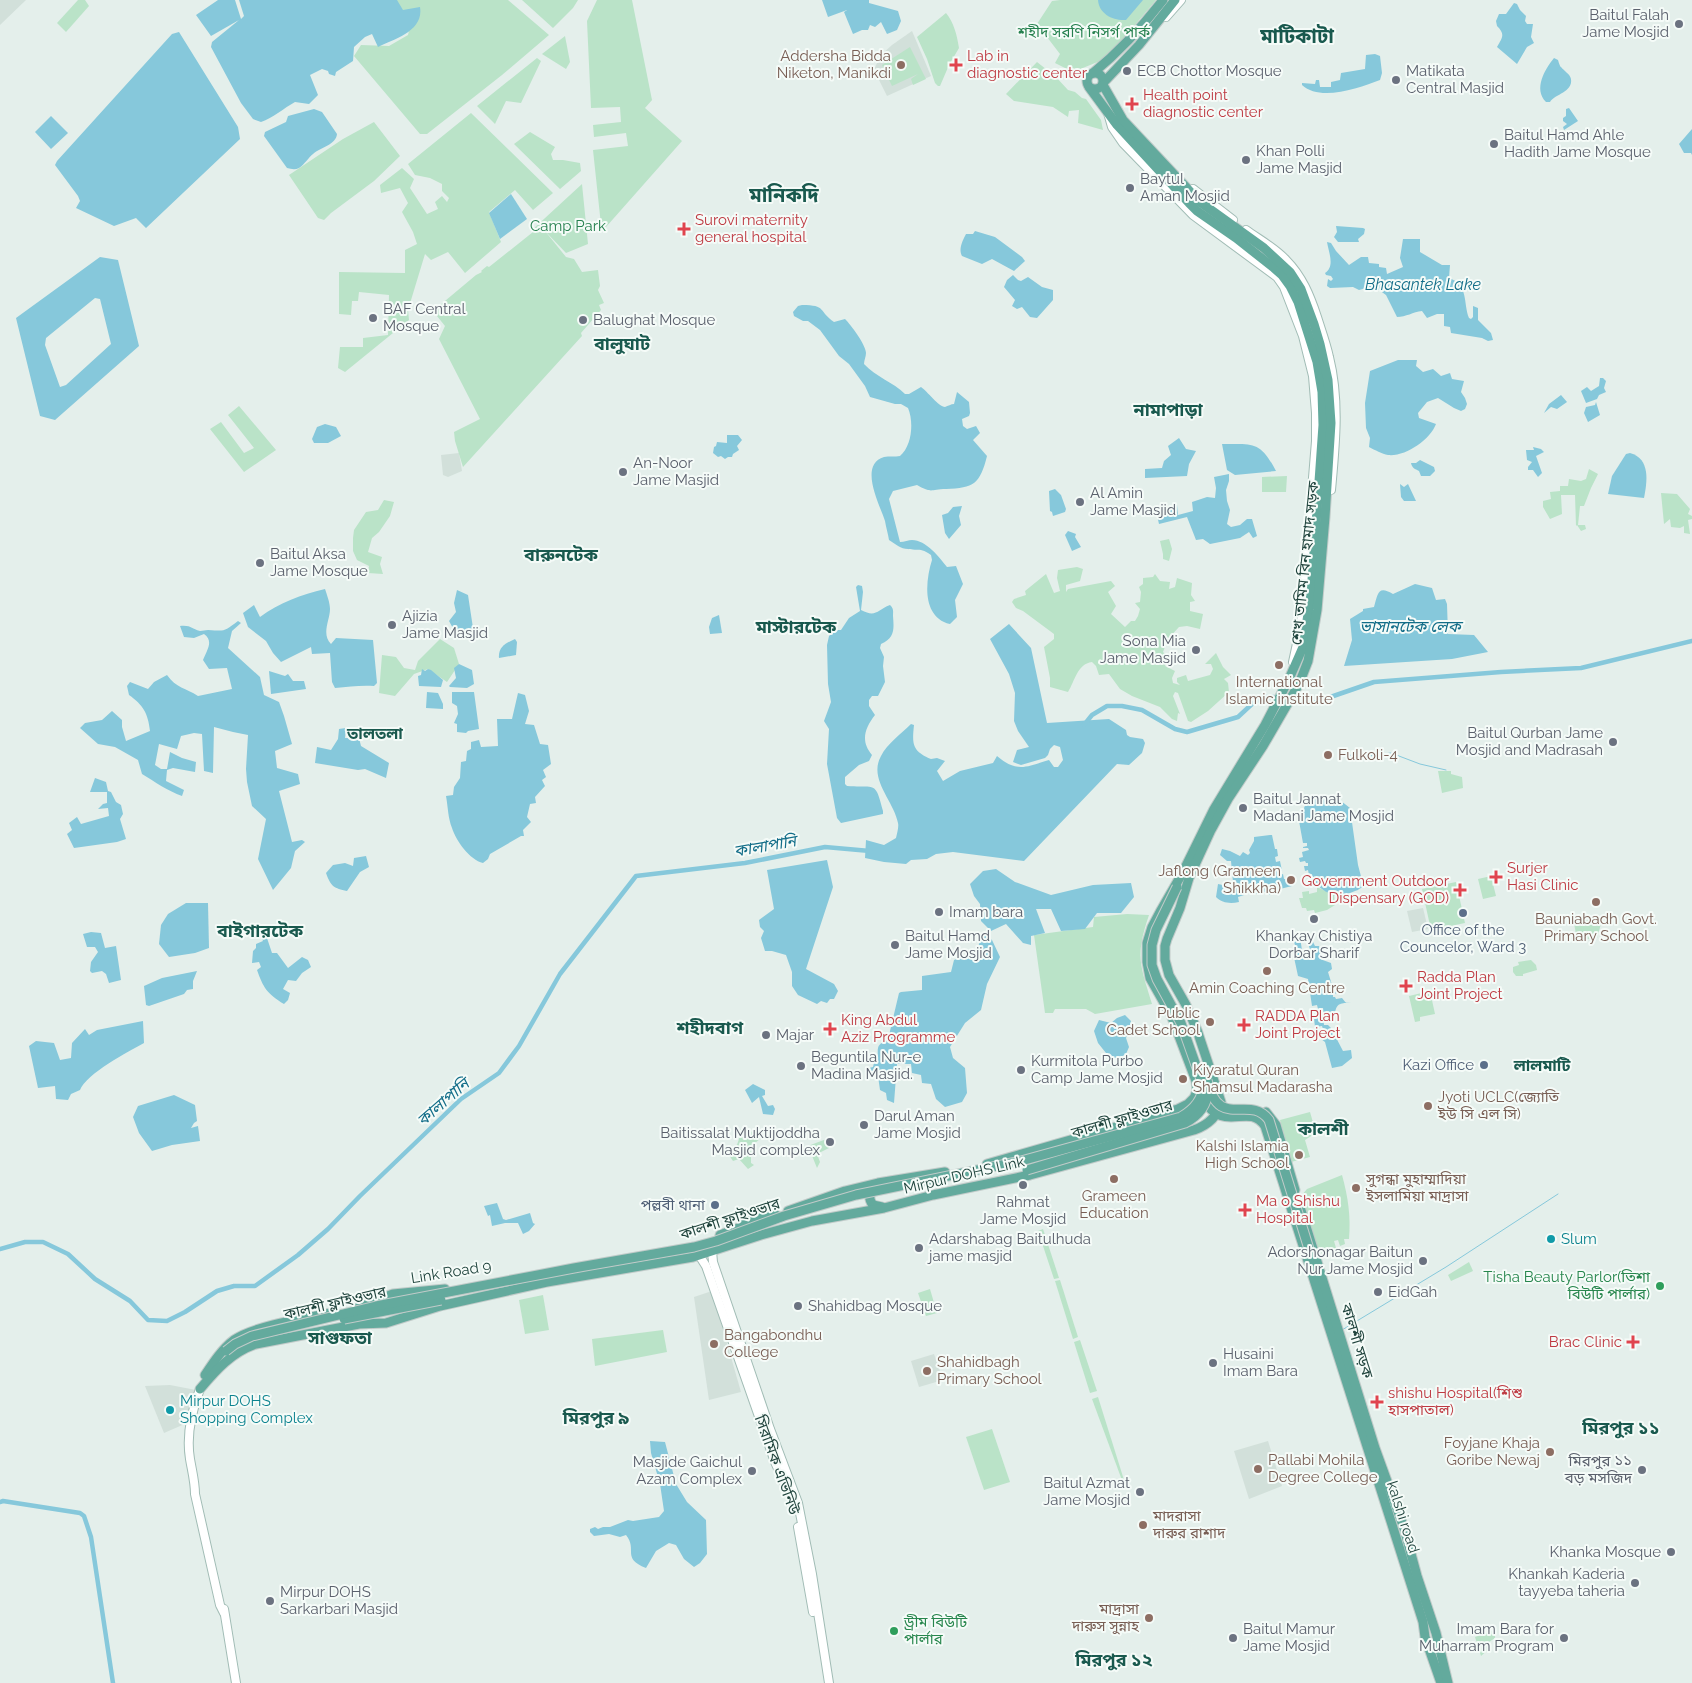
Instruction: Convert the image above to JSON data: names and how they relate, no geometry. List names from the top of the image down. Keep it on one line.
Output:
{"streets":{"main road":["শেখ তামিম বিন হামাদ সড়ক","কালশী ফ্লাইওভার","Mirpur DOHS Link","Link Road 9","কালশী সড়ক","সিরামিক এভিনিউ","kalshi road"]},"crossings":[["শেখ তামিম বিন হামাদ সড়ক","Mirpur DOHS Link"],["শেখ তামিম বিন হামাদ সড়ক","কালশী সড়ক"],["শেখ তামিম বিন হামাদ সড়ক","kalshi road"],["কালশী ফ্লাইওভার","Mirpur DOHS Link"],["কালশী ফ্লাইওভার","Link Road 9"],["Mirpur DOHS Link","Link Road 9"],["Mirpur DOHS Link","kalshi road"],["Link Road 9","সিরামিক এভিনিউ"]],"districts":["মাটিকাটা","মানিকদি","বালুঘাট","নামাপাড়া","বারুনটেক","মাস্টারটেক","তালতলা","বাইগারটেক","শহীদবাগ","লালমাটি","কালশী","সাগুফতা","মিরপুর ৯","মিরপুর ১১","মিরপুর ১২"],"water":["Bhasantek Lake","ভাসানটেক লেক","কালাপানি"],"parks":["শহীদ সরণি নিসর্গ পার্ক","Camp Park"],"places":{"other":["Baitul Falah Jame Mosjid","Addersha Bidda Niketon, Manikdi","ECB Chottor Mosque","Matikata Central Masjid","Baitul Hamd Ahle Hadith Jame Mosque","Khan Polli Jame Masjid","Baytul Aman Mosjid","BAF Central Mosque","Balughat Mosque","An-Noor Jame Masjid","Al Amin Jame Masjid","Baitul Aksa Jame Mosque","Ajizia Jame Masjid","Sona Mia Jame Masjid","International Islamic institute","Baitul Qurban Jame Mosjid and Madrasah","Fulkoli-4","Baitul Jannat Madani Jame Mosjid","Jaflong (Grameen Shikkha)","Bauniabadh Govt. Primary School","Imam bara","Office of the Councelor, Ward 3","Khankay Chistiya Dorbar Sharif","Baitul Hamd Jame Mosjid","Amin Coaching Centre","Public Cadet School","Majar","Kazi Office","Beguntila Nur-e Madina Masjid.","Kurmitola Purbo Camp Jame Mosjid","Kiyaratul Quran Shamsul Madarasha","Jyoti UCLC(জ্যোতি ইউ সি এল সি)","Darul Aman Jame Mosjid","Baitissalat Muktijoddha Masjid complex","Kalshi Islamia High School","Grameen Education","Rahmat Jame Mosjid","সুগন্ধা মুহাম্মাদিয়া ইসলামিয়া মাদ্রাসা","পল্লবী থানা","Slum","Adarshabag Baitulhuda jame masjid","Adorshonagar Baitun Nur Jame Mosjid","Tisha Beauty Parlor(তিশা বিউটি পার্লার)","EidGah","Shahidbag Mosque","Bangabondhu College","Husaini Imam Bara","Shahidbagh Primary School","Mirpur DOHS Shopping Complex","Foyjane Khaja Goribe Newaj","Pallabi Mohila Degree College","মিরপুর ১১ বড় মসজিদ","Masjide Gaichul Azam Complex","Baitul Azmat Jame Mosjid","মাদরাসা দারুর রাশাদ","Khanka Mosque","Khankah Kaderia tayyeba taheria","Mirpur DOHS Sarkarbari Masjid","মাদ্রাসা দারুস সুন্নাহ","ড্রীম বিউটি পার্লার","Baitul Mamur Jame Mosjid","Imam Bara for Muharram Program"],"health":["Lab in diagnostic center","Health point diagnostic center","Surovi maternity general hospital","Surjer Hasi Clinic","Government Outdoor Dispensary (GOD)","Radda Plan Joint Project","RADDA Plan Joint Project","King Abdul Aziz Programme","Ma o Shishu Hospital","Brac Clinic","shishu Hospital(শিশু হাসপাতাল)"]}}
